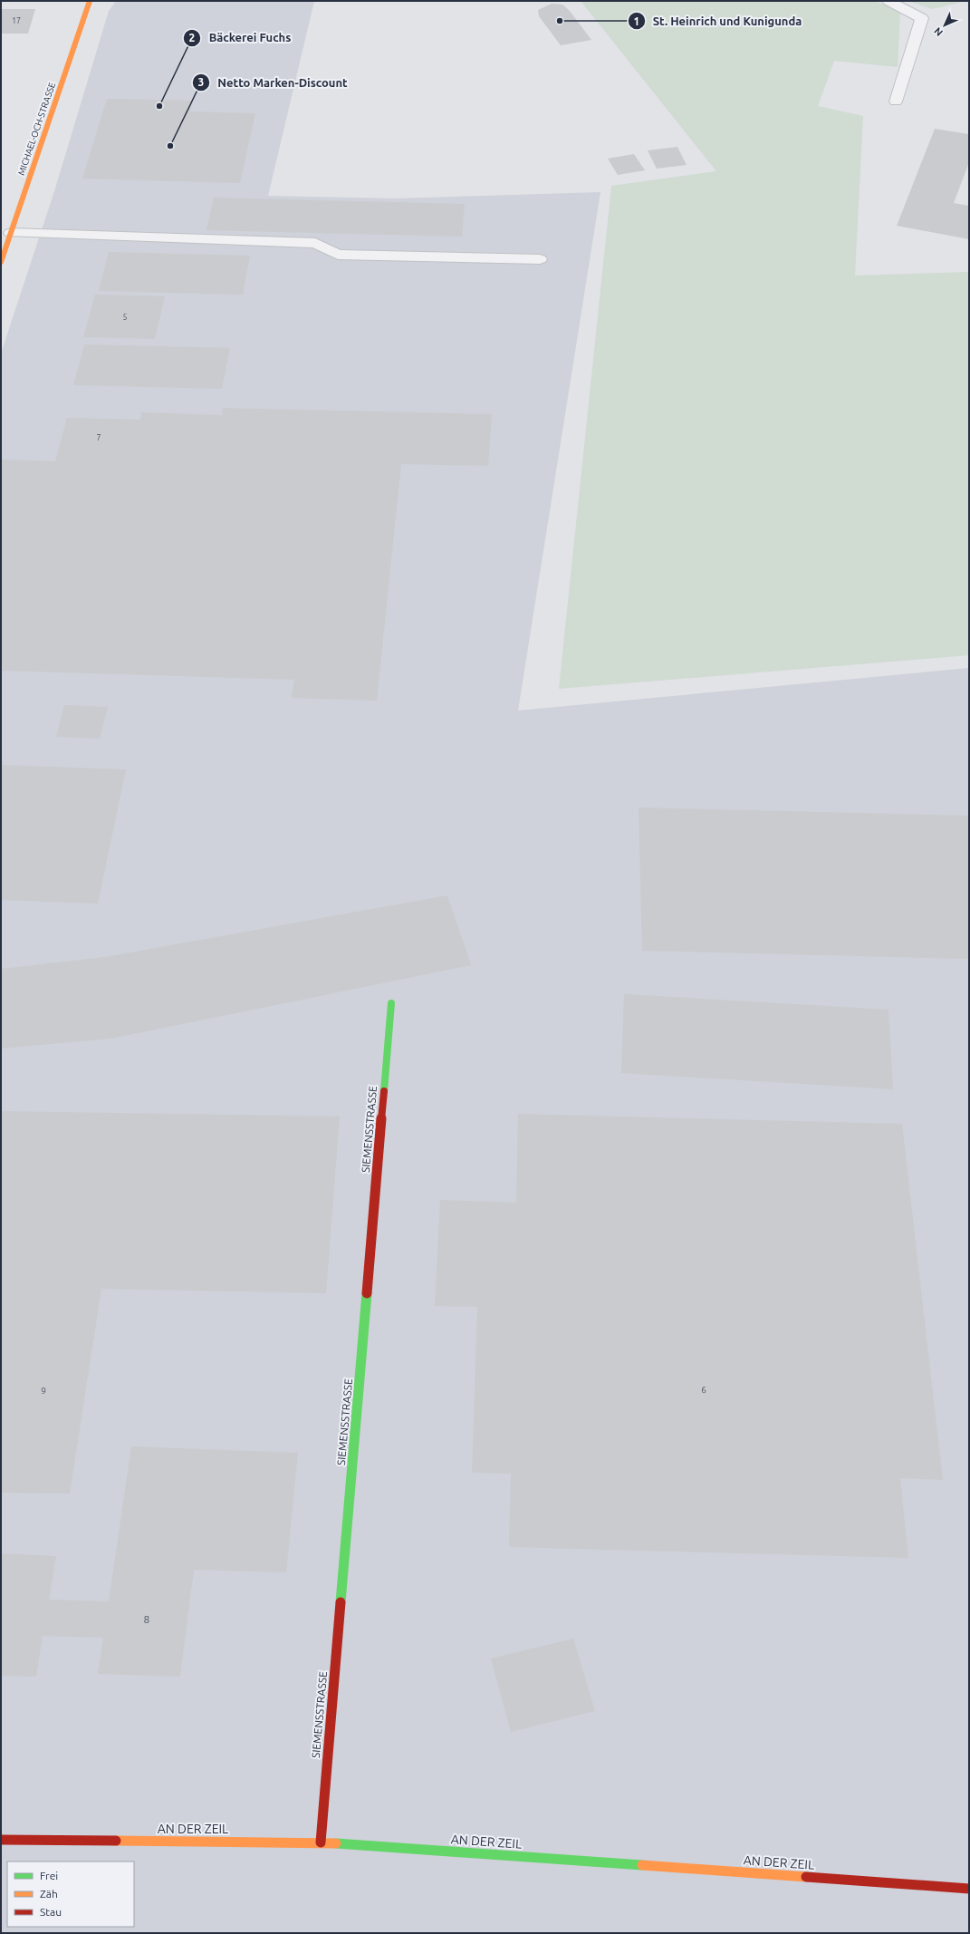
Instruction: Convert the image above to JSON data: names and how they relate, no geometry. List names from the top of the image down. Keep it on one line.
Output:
{"streets":{"street":["MICHAEL-OCH-STRASSE","SIEMENSSTRASSE","AN DER ZEIL"]},"crossings":[["SIEMENSSTRASSE","AN DER ZEIL"]],"places":["St. Heinrich und Kunigunda","Bäckerei Fuchs","Netto Marken-Discount"],"house_numbers":["17","5","7","6","9","8"],"legend":["Frei","Zäh","Stau"],"north":"bottom left"}
